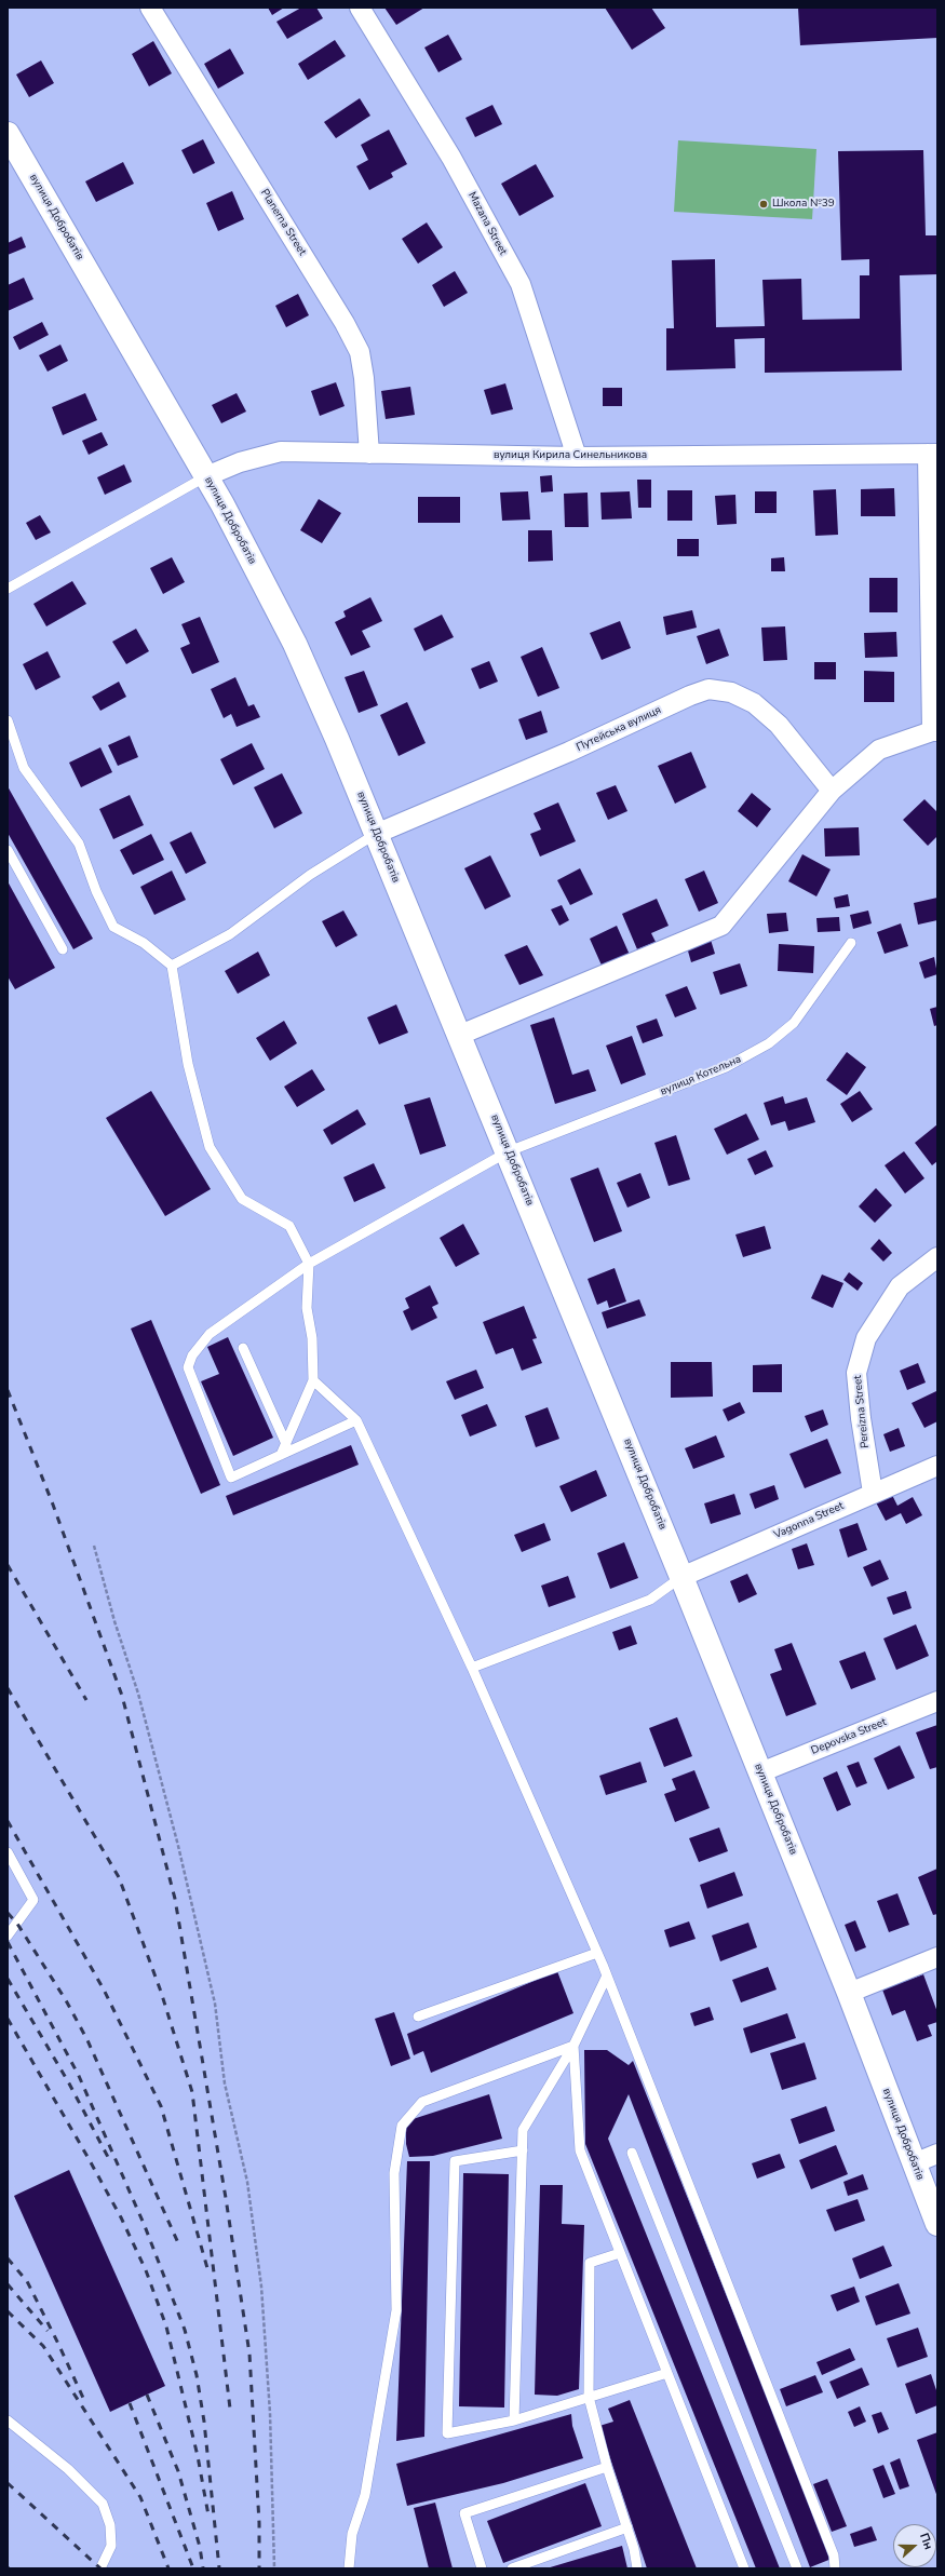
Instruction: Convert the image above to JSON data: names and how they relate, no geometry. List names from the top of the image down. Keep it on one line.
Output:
{"streets":{"street":["вулиця Добробатів","Planerna Street","Mazana Street","вулиця Кирила Синельникова","Путейська вулиця","Pereizna Street","Vagonna Street","Depovska Street"],"lane":["вулиця Котельна"]},"crossings":[["вулиця Добробатів","вулиця Кирила Синельникова"],["вулиця Добробатів","Путейська вулиця"],["вулиця Добробатів","вулиця Котельна"],["вулиця Добробатів","Vagonna Street"],["вулиця Добробатів","Depovska Street"],["Planerna Street","вулиця Кирила Синельникова"],["Mazana Street","вулиця Кирила Синельникова"],["Pereizna Street","Vagonna Street"]],"places":["Школа №39"],"north":"right"}
